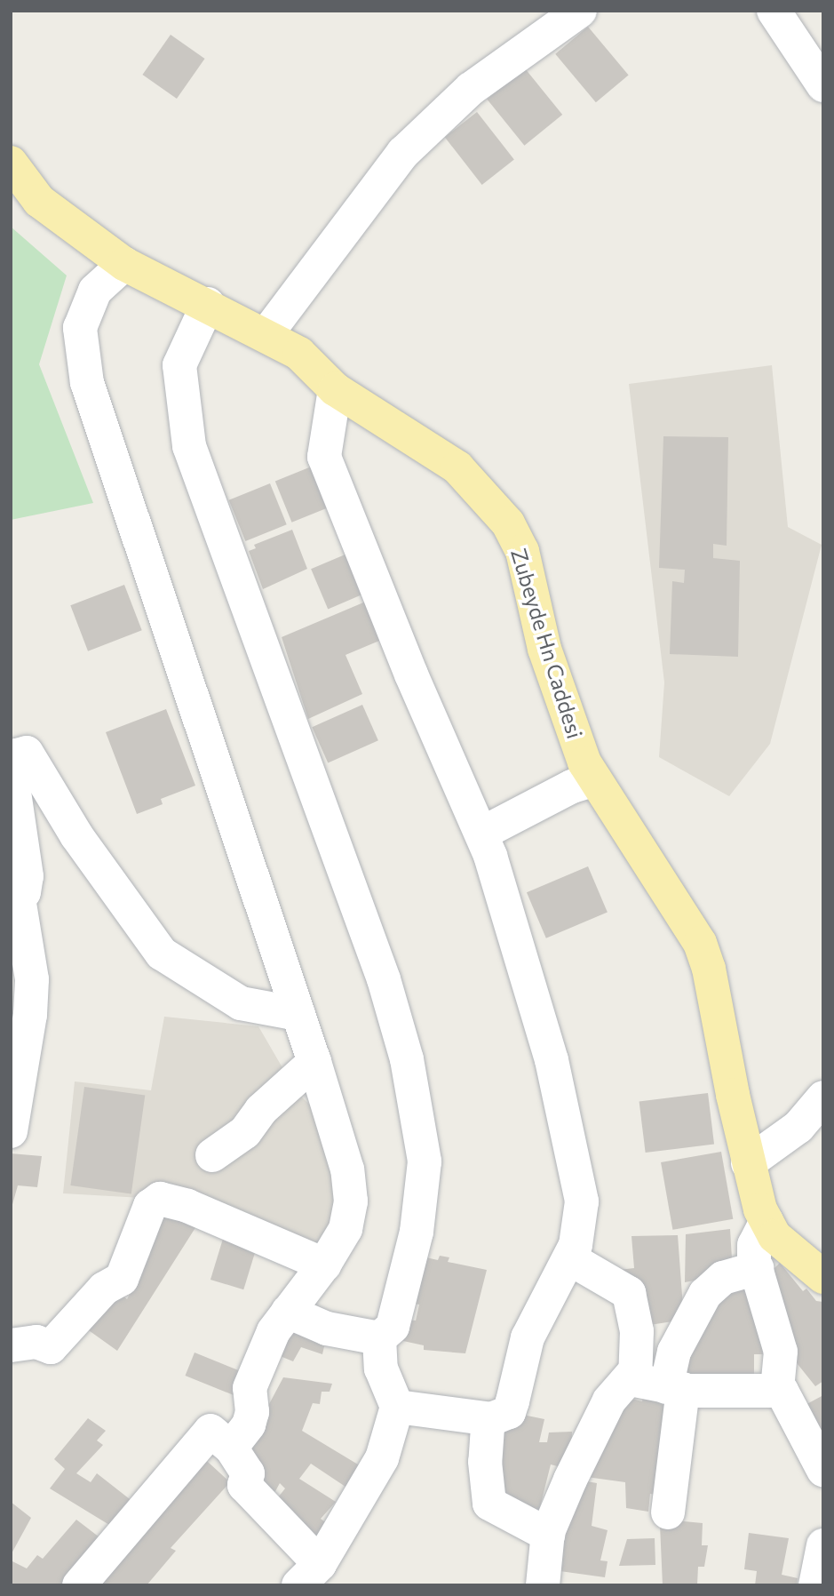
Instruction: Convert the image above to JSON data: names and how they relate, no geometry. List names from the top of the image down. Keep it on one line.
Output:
{"streets":{"main road":["Zubeyde Hn Caddesi"]}}
